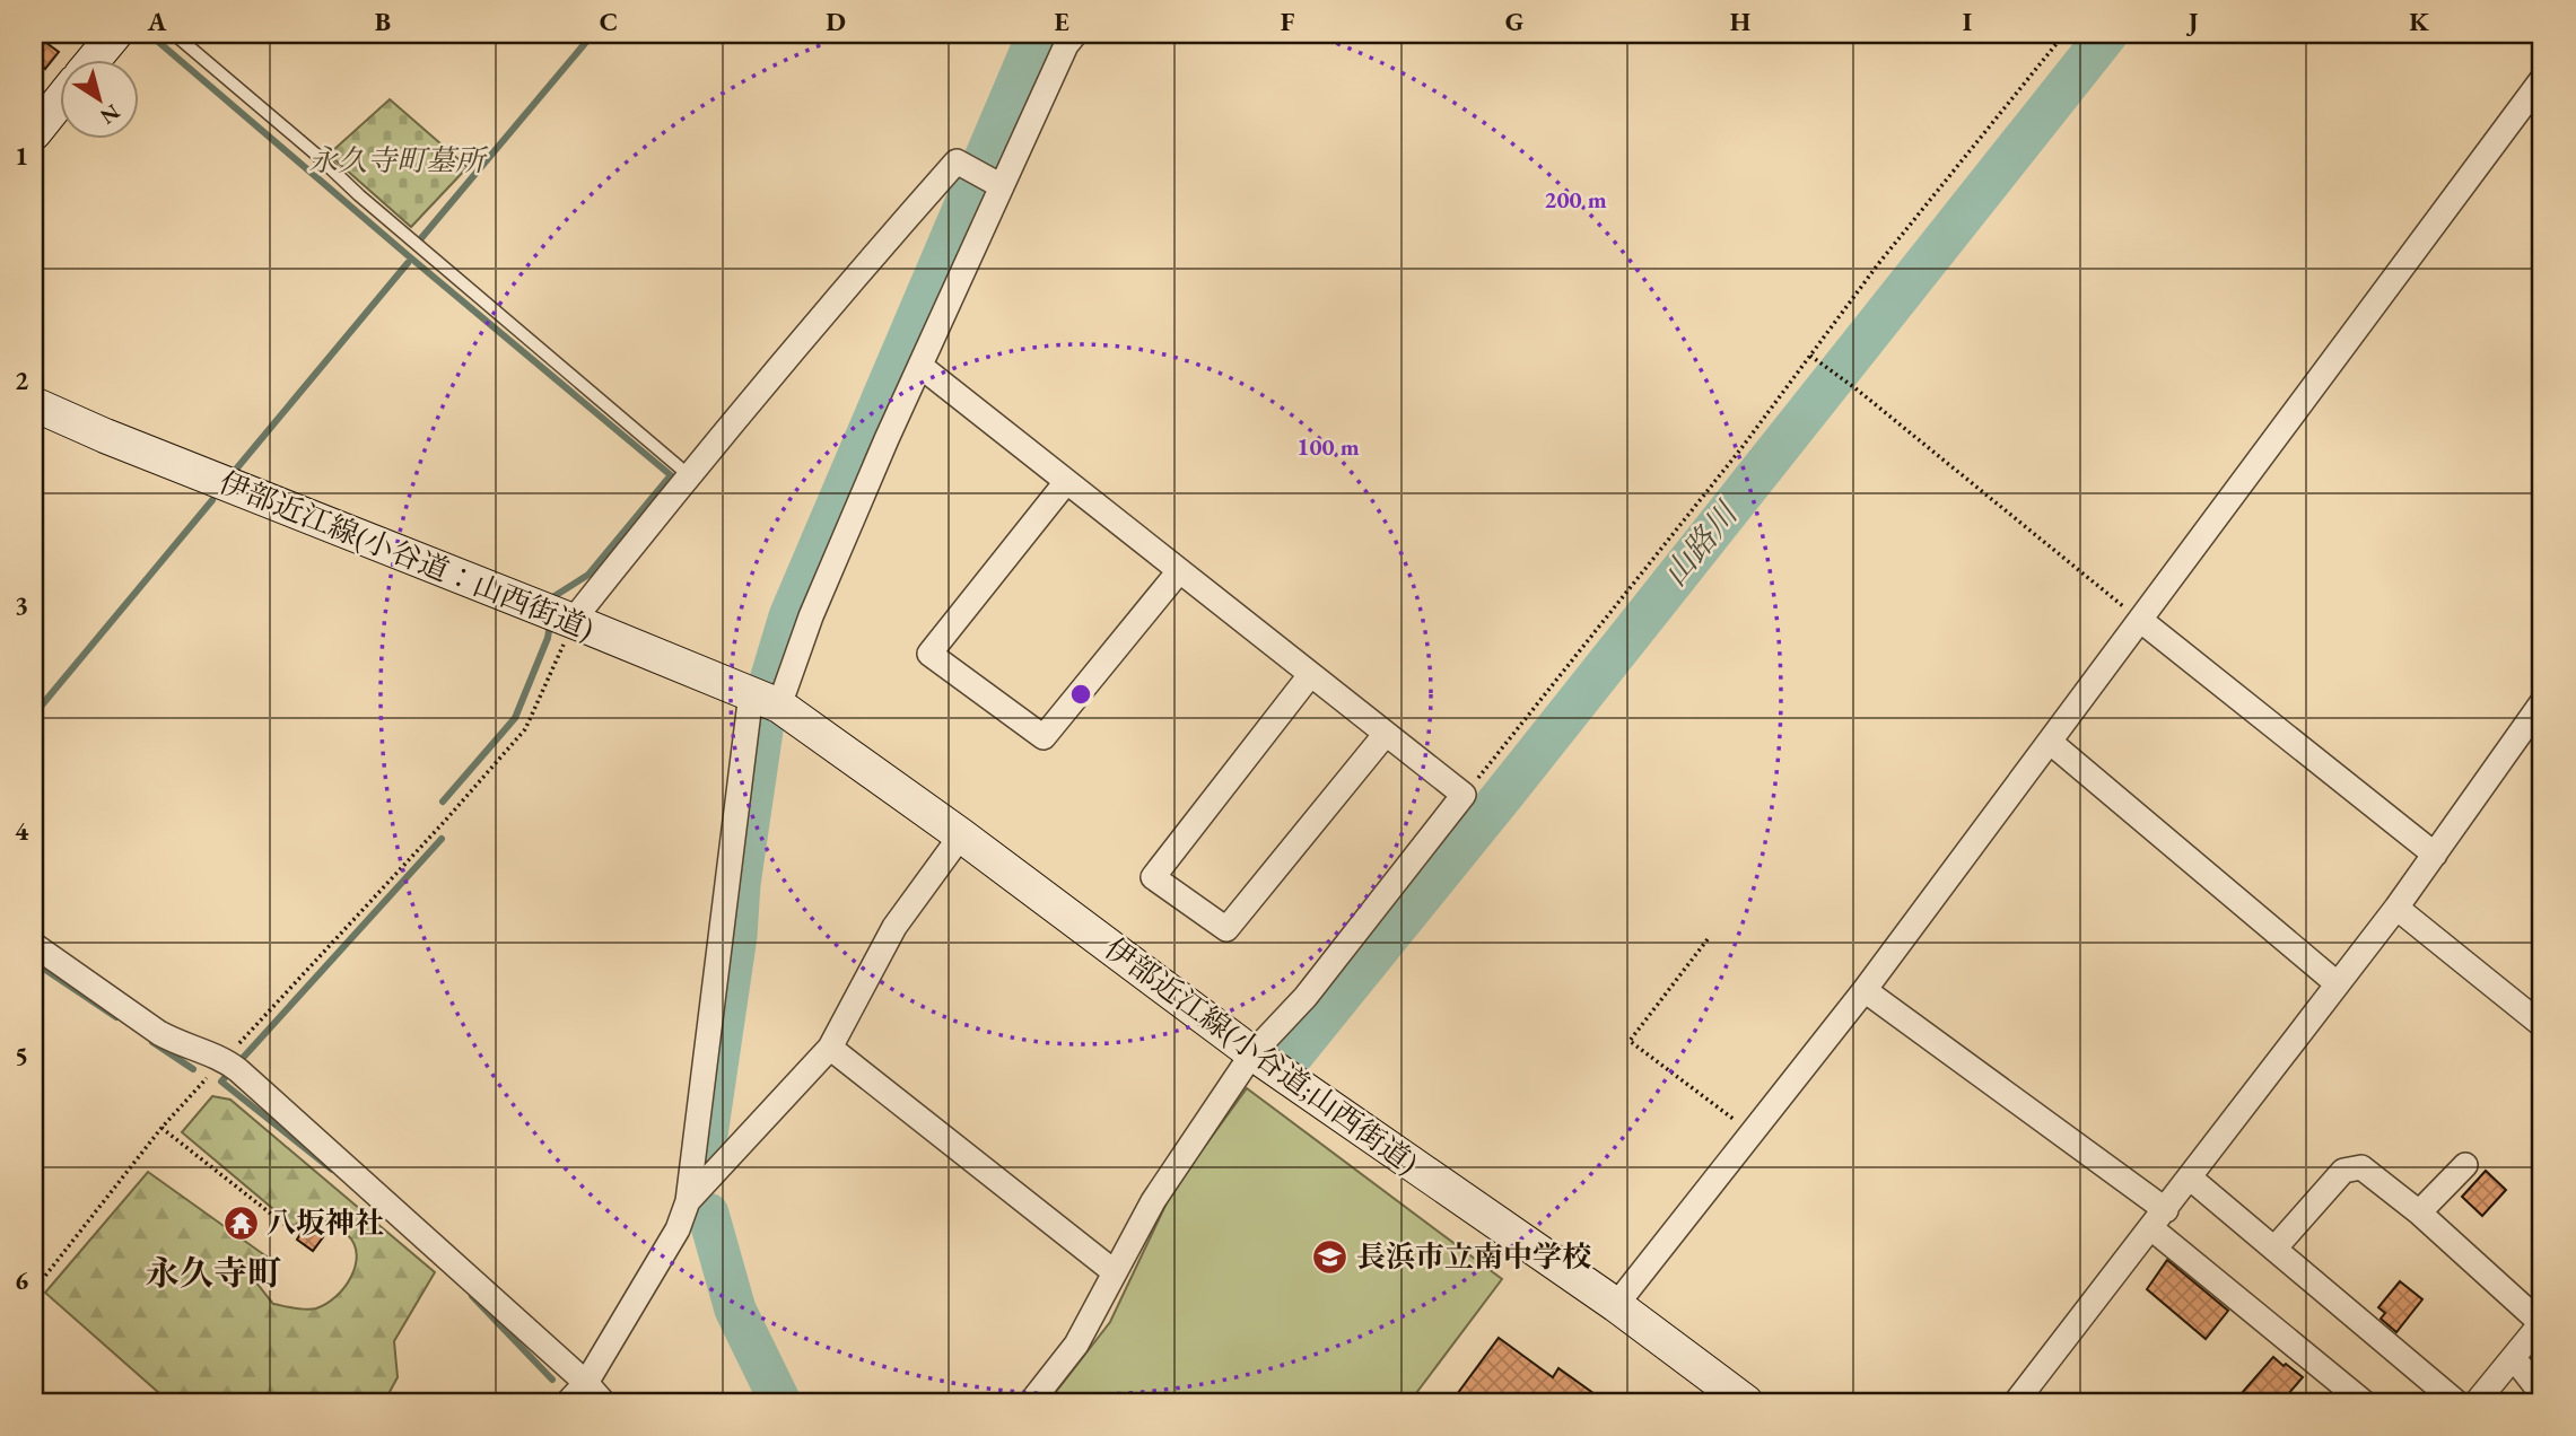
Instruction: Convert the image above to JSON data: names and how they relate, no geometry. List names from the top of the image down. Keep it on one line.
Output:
{"streets":{"main road":["伊部近江線(小谷道：山西街道)","伊部近江線(小谷道;山西街道)"]},"crossings":[["伊部近江線(小谷道：山西街道)","伊部近江線(小谷道;山西街道)"]],"districts":["永久寺町"],"water":["山路川"],"parks":["永久寺町墓所"],"places":{"temple":["八坂神社"],"school or university":["長浜市立南中学校"]},"north":"bottom right","grid":{"columns":["A","B","C","D","E","F","G","H","I","J","K"],"rows":["1","2","3","4","5","6"]},"rings":["200 m","100 m"]}
